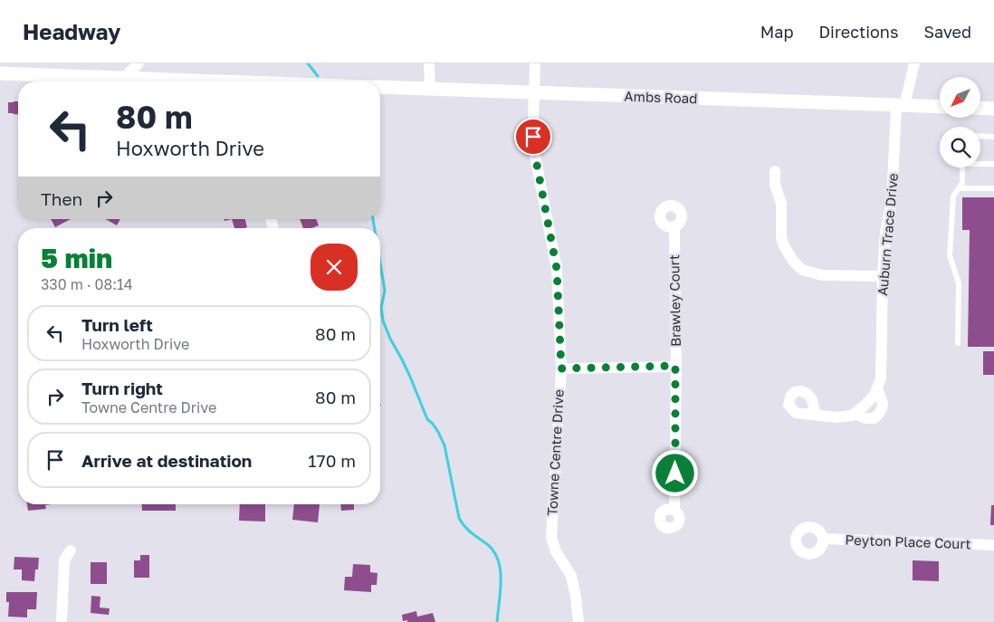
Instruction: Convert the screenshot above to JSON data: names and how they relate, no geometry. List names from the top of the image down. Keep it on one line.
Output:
{"streets":{"street":["Ambs Road","Auburn Trace Drive","Brawley Court","Towne Centre Drive","Peyton Place Court"]},"crossings":[["Ambs Road","Auburn Trace Drive"],["Ambs Road","Towne Centre Drive"]],"north":"bottom left","page":{"header":"Headway","nav":["Map","Directions","Saved"],"turn":["80 m","Hoxworth Drive"],"then":"Then","heading":["5 min","330 m · 08:14"],"list":[{"name":"Turn left","note":"Hoxworth Drive","value":"80 m"},{"name":"Turn right","note":"Towne Centre Drive","value":"80 m"},{"name":"Arrive at destination","value":"170 m"}]}}
